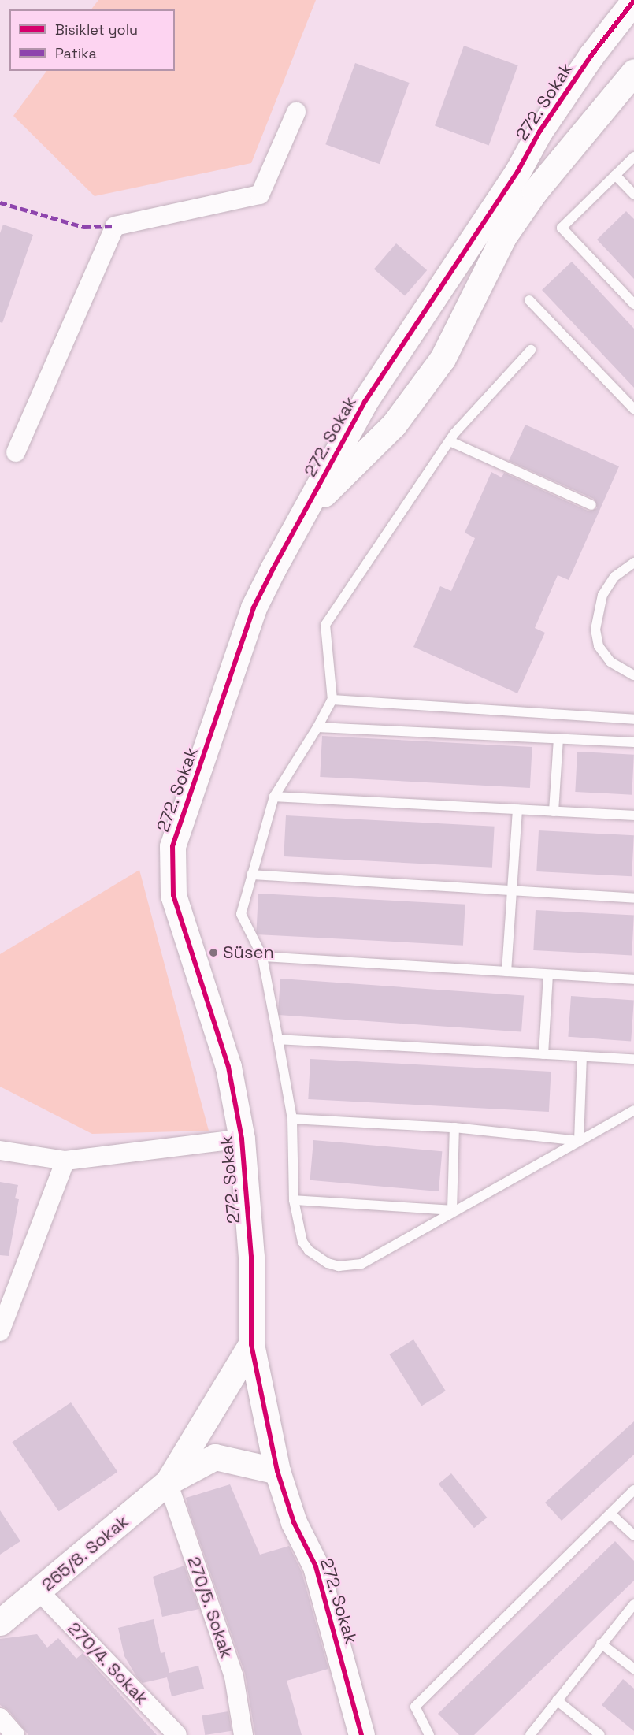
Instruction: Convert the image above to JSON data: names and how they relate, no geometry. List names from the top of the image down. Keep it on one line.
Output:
{"streets":{"street":["272. Sokak","265/8. Sokak","270/5. Sokak","270/4. Sokak"]},"crossings":[["272. Sokak","265/8. Sokak"],["265/8. Sokak","270/5. Sokak"],["265/8. Sokak","270/4. Sokak"]],"places":["Süsen"],"legend":["Bisiklet yolu","Patika"]}
